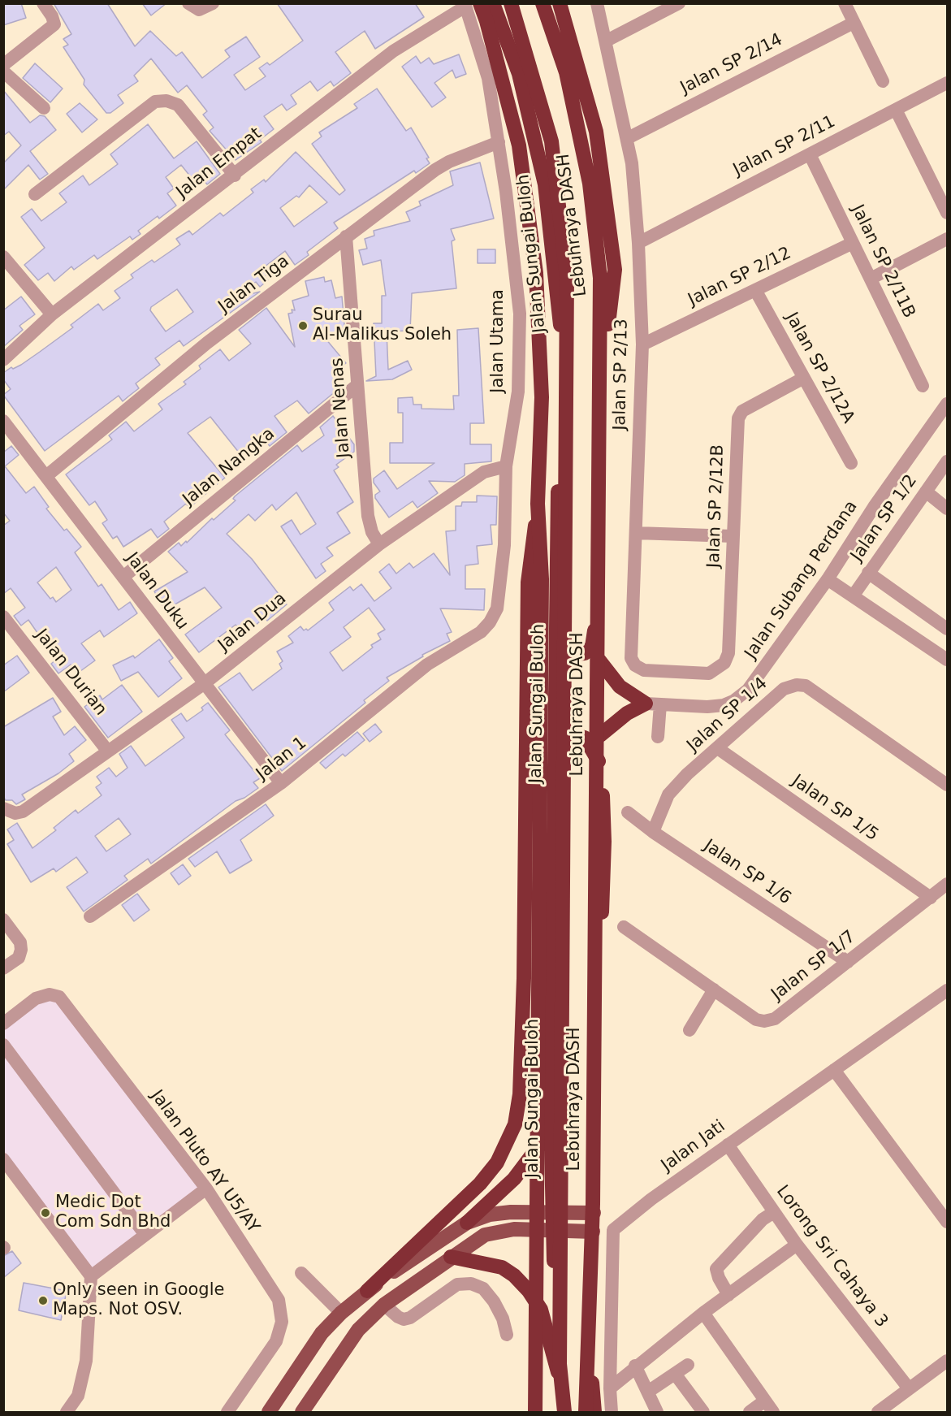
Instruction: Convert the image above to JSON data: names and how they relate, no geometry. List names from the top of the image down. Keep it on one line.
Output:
{"streets":{"highway":["Lebuhraya DASH","Jalan Sungai Buloh"],"street":["Jalan SP 2/14","Jalan SP 2/11","Jalan Empat","Jalan SP 2/11B","Jalan SP 2/12","Jalan Tiga","Jalan Utama","Jalan SP 2/12A","Jalan SP 2/13","Jalan Nenas","Jalan Nangka","Jalan SP 2/12B","Jalan SP 1/2","Jalan Subang Perdana","Jalan Duku","Jalan Dua","Jalan Durian","Jalan SP 1/4","Jalan 1","Jalan SP 1/5","Jalan SP 1/6","Jalan SP 1/7","Jalan Jati","Jalan Pluto AY U5/AY","Lorong Sri Cahaya 3"]},"crossings":[["Jalan SP 2/14","Jalan SP 2/13"],["Jalan SP 2/11","Jalan SP 2/11B"],["Jalan SP 2/11","Jalan SP 2/13"],["Jalan Empat","Jalan Utama"],["Lebuhraya DASH","Jalan Sungai Buloh"],["Jalan SP 2/11B","Jalan SP 2/12"],["Jalan SP 2/12","Jalan SP 2/12A"],["Jalan SP 2/12","Jalan SP 2/13"],["Jalan Tiga","Jalan Utama"],["Jalan Tiga","Jalan Nenas"],["Jalan Tiga","Jalan Duku"],["Jalan Utama","Jalan Dua"],["Jalan Utama","Jalan 1"],["Jalan SP 2/12A","Jalan SP 2/12B"],["Jalan SP 2/13","Jalan SP 2/12B"],["Jalan Nenas","Jalan Nangka"],["Jalan Nenas","Jalan Dua"],["Jalan Nangka","Jalan Duku"],["Jalan Duku","Jalan Dua"],["Jalan Duku","Jalan 1"],["Jalan Dua","Jalan Durian"],["Jalan SP 1/4","Jalan SP 1/5"],["Jalan SP 1/4","Jalan SP 1/6"],["Jalan SP 1/5","Jalan SP 1/7"],["Jalan SP 1/6","Jalan SP 1/7"],["Jalan Jati","Lorong Sri Cahaya 3"]],"places":["Surau Al-Malikus Soleh","Medic Dot Com Sdn Bhd","Only seen in Google Maps. Not OSV."]}
